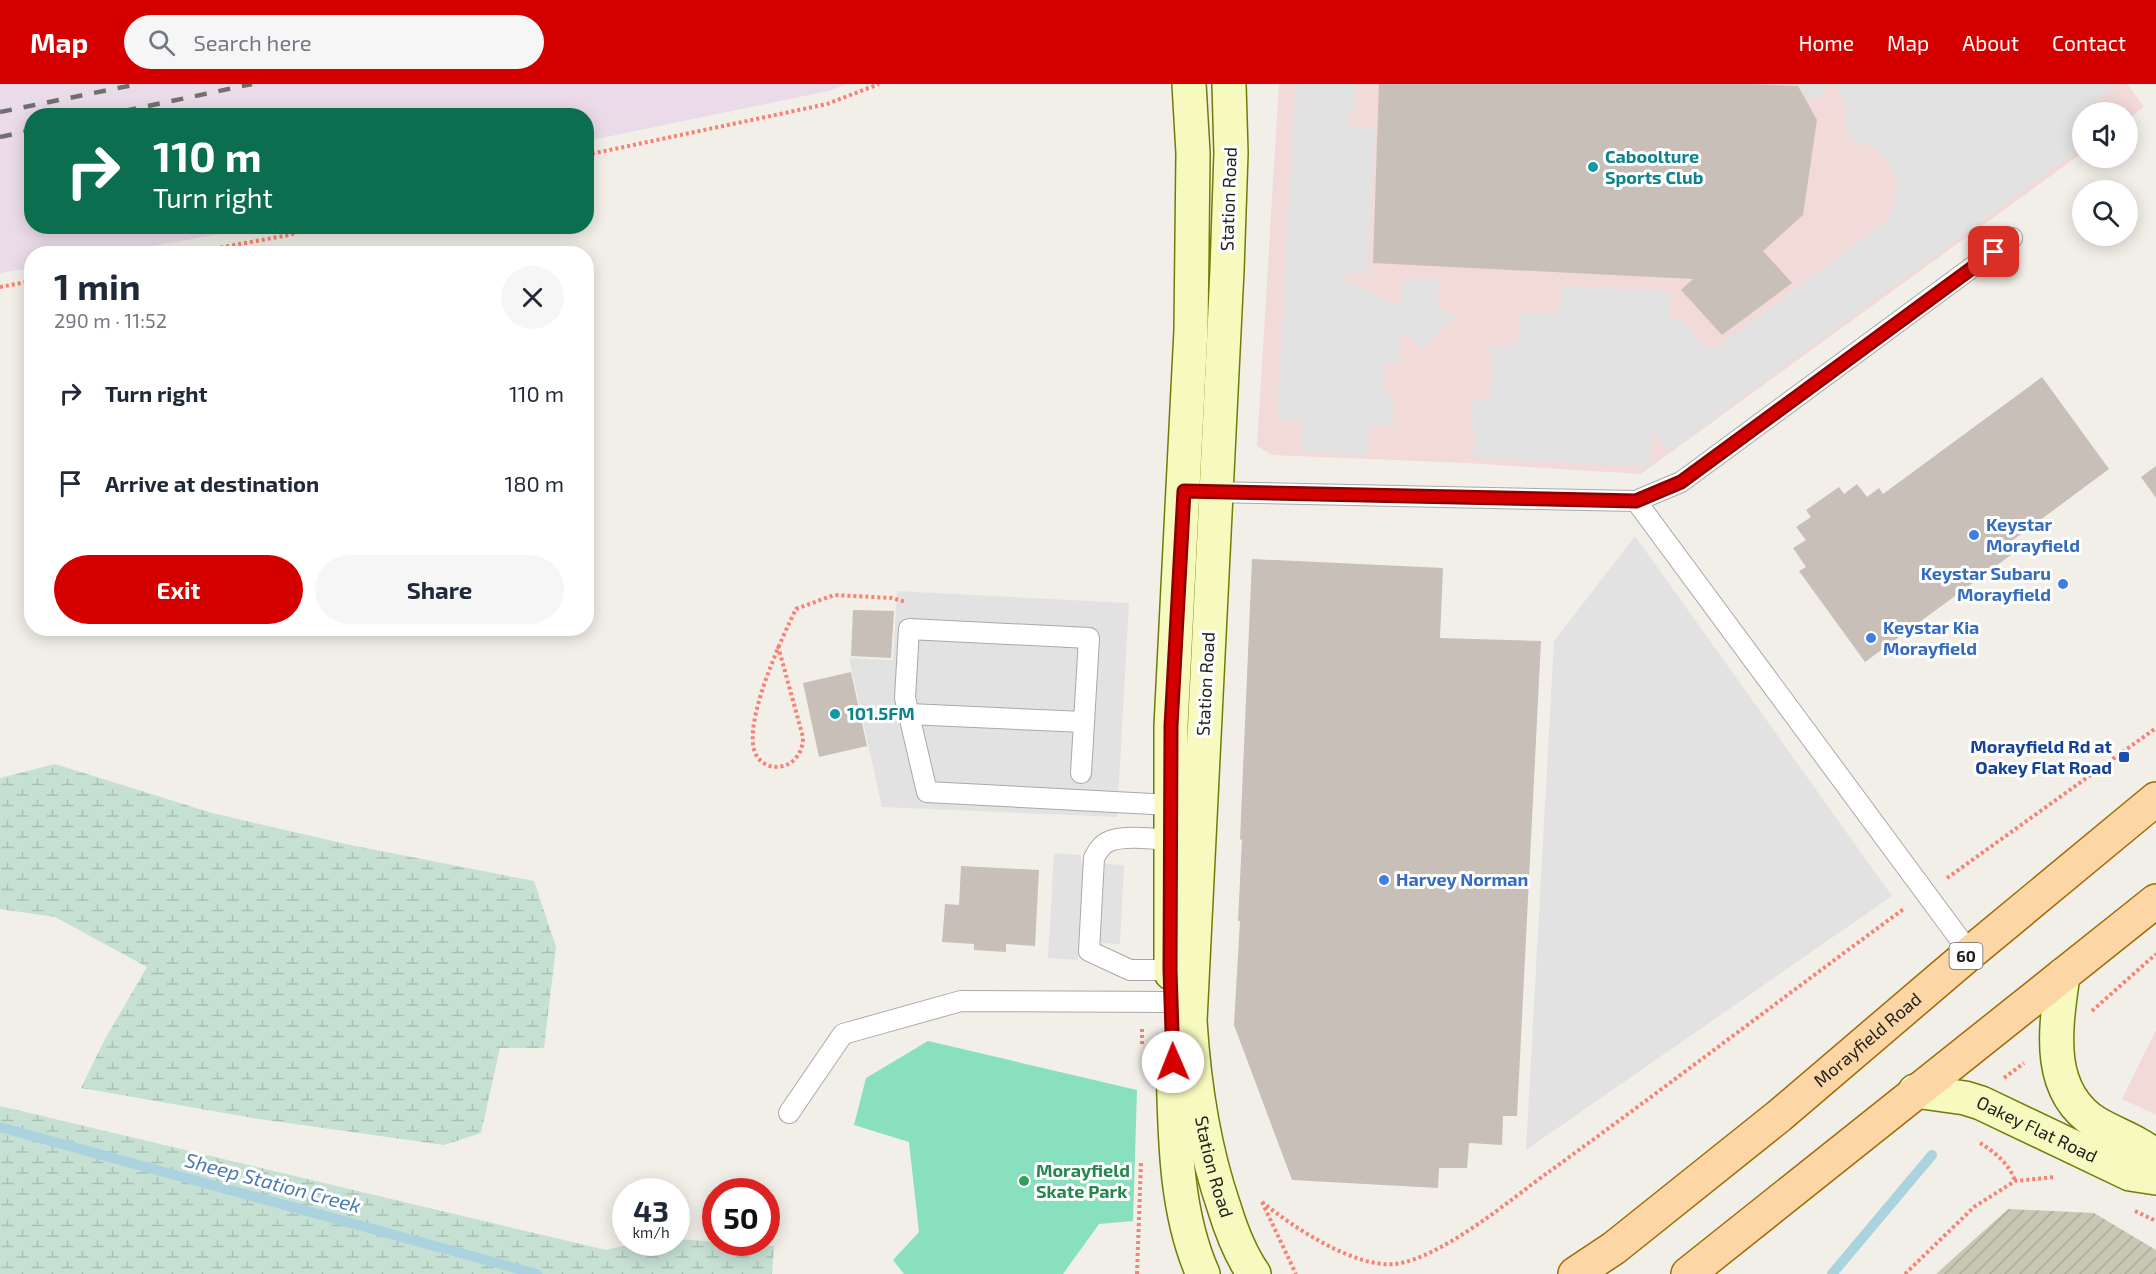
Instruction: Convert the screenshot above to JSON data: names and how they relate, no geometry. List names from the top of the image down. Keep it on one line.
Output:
{"streets":{"main road":["Station Road","60","Morayfield Road","Oakey Flat Road"]},"water":["Sheep Station Creek"],"places":{"other":["Caboolture Sports Club","Keystar Morayfield","Keystar Subaru Morayfield","Keystar Kia Morayfield","101.5FM","Harvey Norman","Morayfield Skate Park"],"transit":["Morayfield Rd at Oakey Flat Road"]},"page":{"header":"Map","search":"Search here","nav":["Home","Map","About","Contact"],"turn":["110 m","Turn right"],"heading":["1 min","290 m · 11:52"],"list":[{"name":"Turn right","value":"110 m"},{"name":"Arrive at destination","value":"180 m"}],"buttons":["Exit","Share"],"speed":"43 km/h","limit":"50"}}
